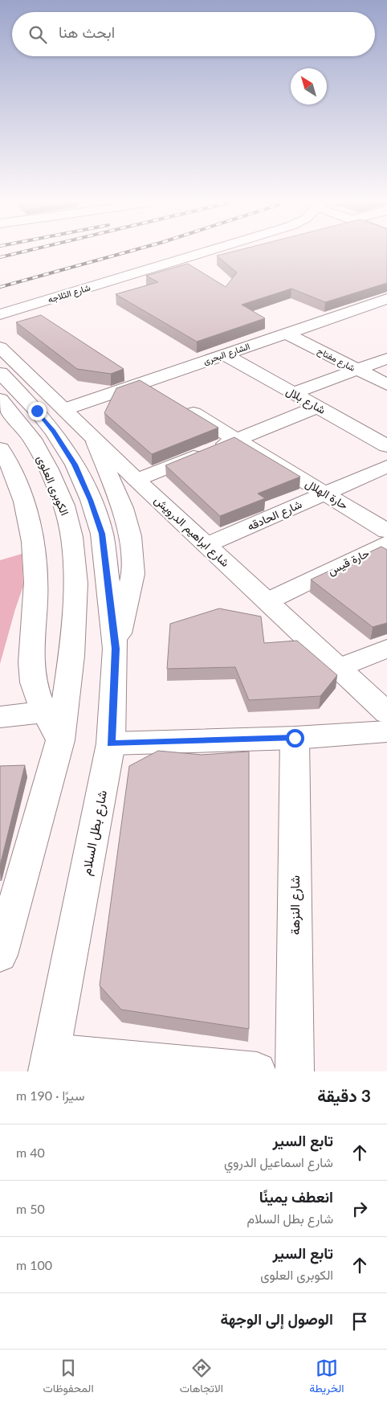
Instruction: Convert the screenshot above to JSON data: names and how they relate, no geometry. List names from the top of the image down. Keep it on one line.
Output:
{"streets":{"street":["شارع الثلاجه","الشارع البحرى","شارع مفتاح","شارع بلال","الكوبرى العلوى","حارة الهلال","شارع الحادقه","شارع ابراهيم الدرويش","حارة قيس","شارع بطل السلام","شارع النزهة"]},"crossings":[["الشارع البحرى","شارع مفتاح"],["الشارع البحرى","شارع بلال"],["الشارع البحرى","حارة الهلال"],["الشارع البحرى","شارع ابراهيم الدرويش"],["حارة الهلال","شارع الحادقه"],["شارع الحادقه","شارع ابراهيم الدرويش"],["شارع ابراهيم الدرويش","حارة قيس"]],"north":"top left","page":{"search":"ابحث هنا","heading":["3 دقيقة","سيرًا · 190 m"],"list":[["تابع السير","شارع اسماعيل الدروي","40 m"],["انعطف يمينًا","شارع بطل السلام","50 m"],["تابع السير","الكوبرى العلوى","100 m"],"الوصول إلى الوجهة"],"nav":["الخريطة","الاتجاهات","المحفوظات"]}}
